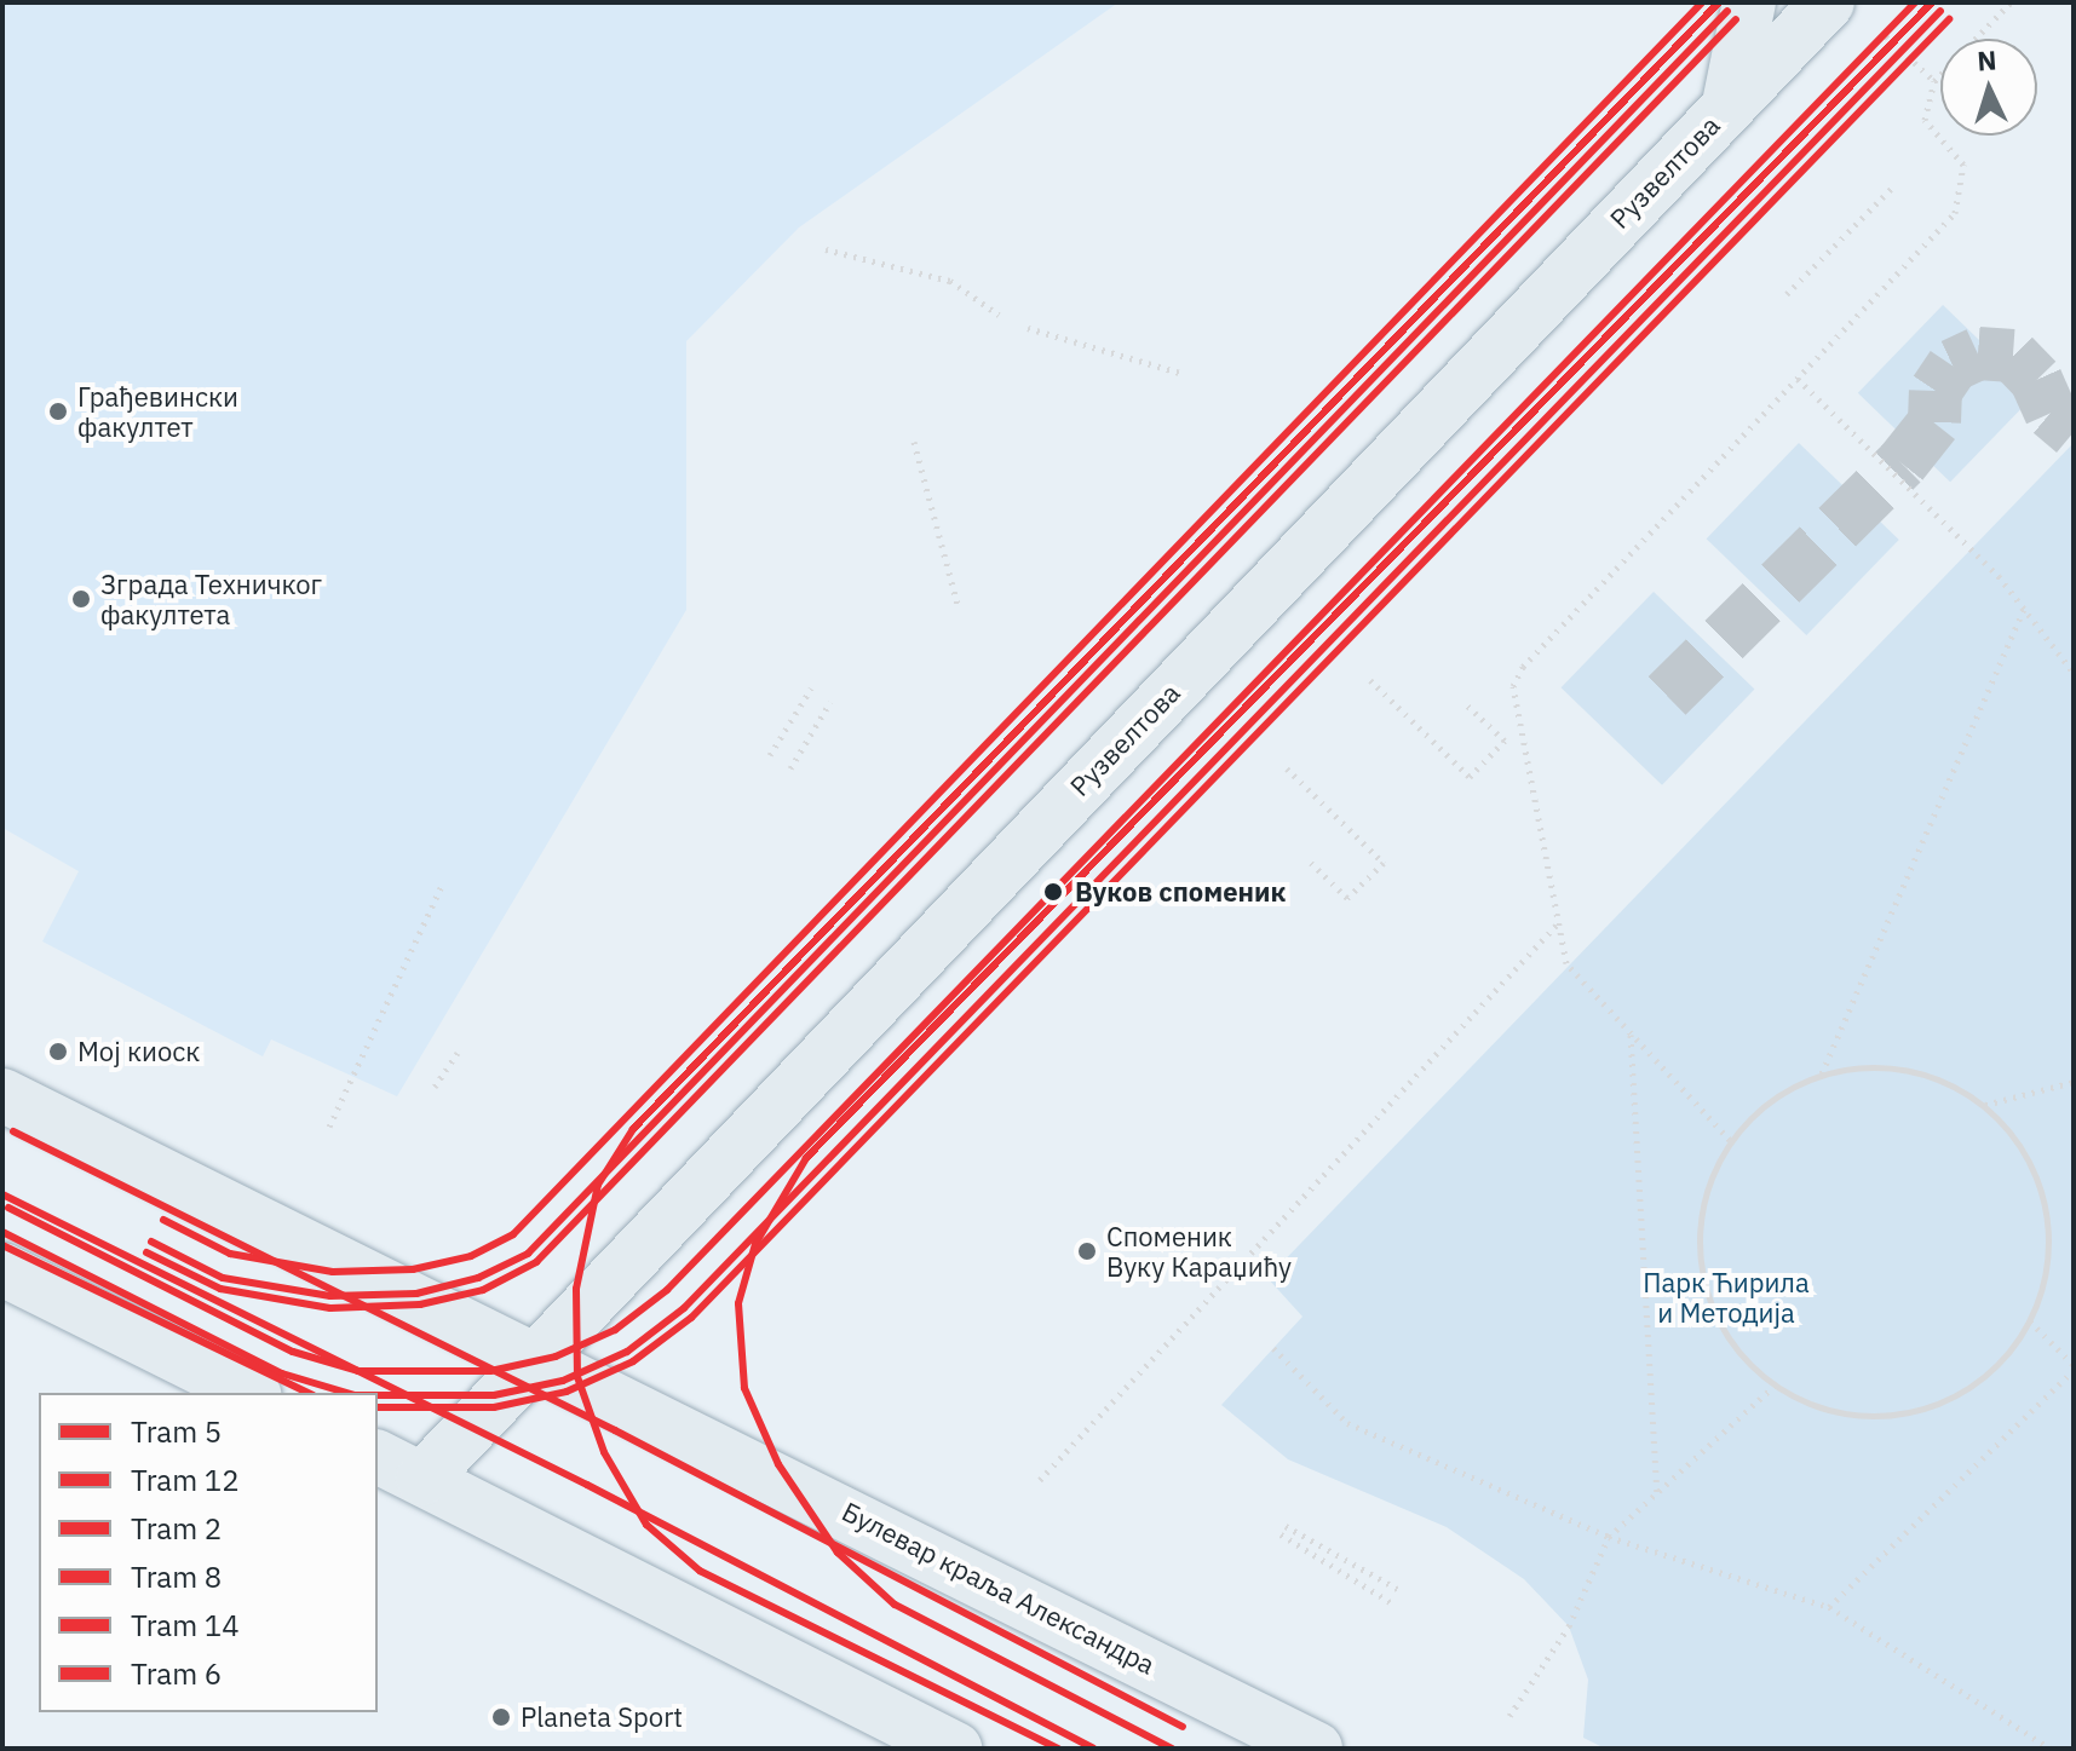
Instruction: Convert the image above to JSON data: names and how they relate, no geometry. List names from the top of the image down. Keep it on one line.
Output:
{"streets":{"main road":["Рузвелтова","Булевар краља Александра"]},"crossings":[["Рузвелтова","Булевар краља Александра"]],"parks":["Парк Ћирила и Методија"],"places":["Грађевински факултет","Зграда Техничког факултета","Вуков споменик","Мој киоск","Споменик Вуку Караџићу","Planeta Sport"],"lines":["tram line 5","tram line 2","tram line 12","tram line 8","tram line 14","tram line 6"],"legend":["Tram 5","Tram 12","Tram 2","Tram 8","Tram 14","Tram 6"],"north":"top"}
